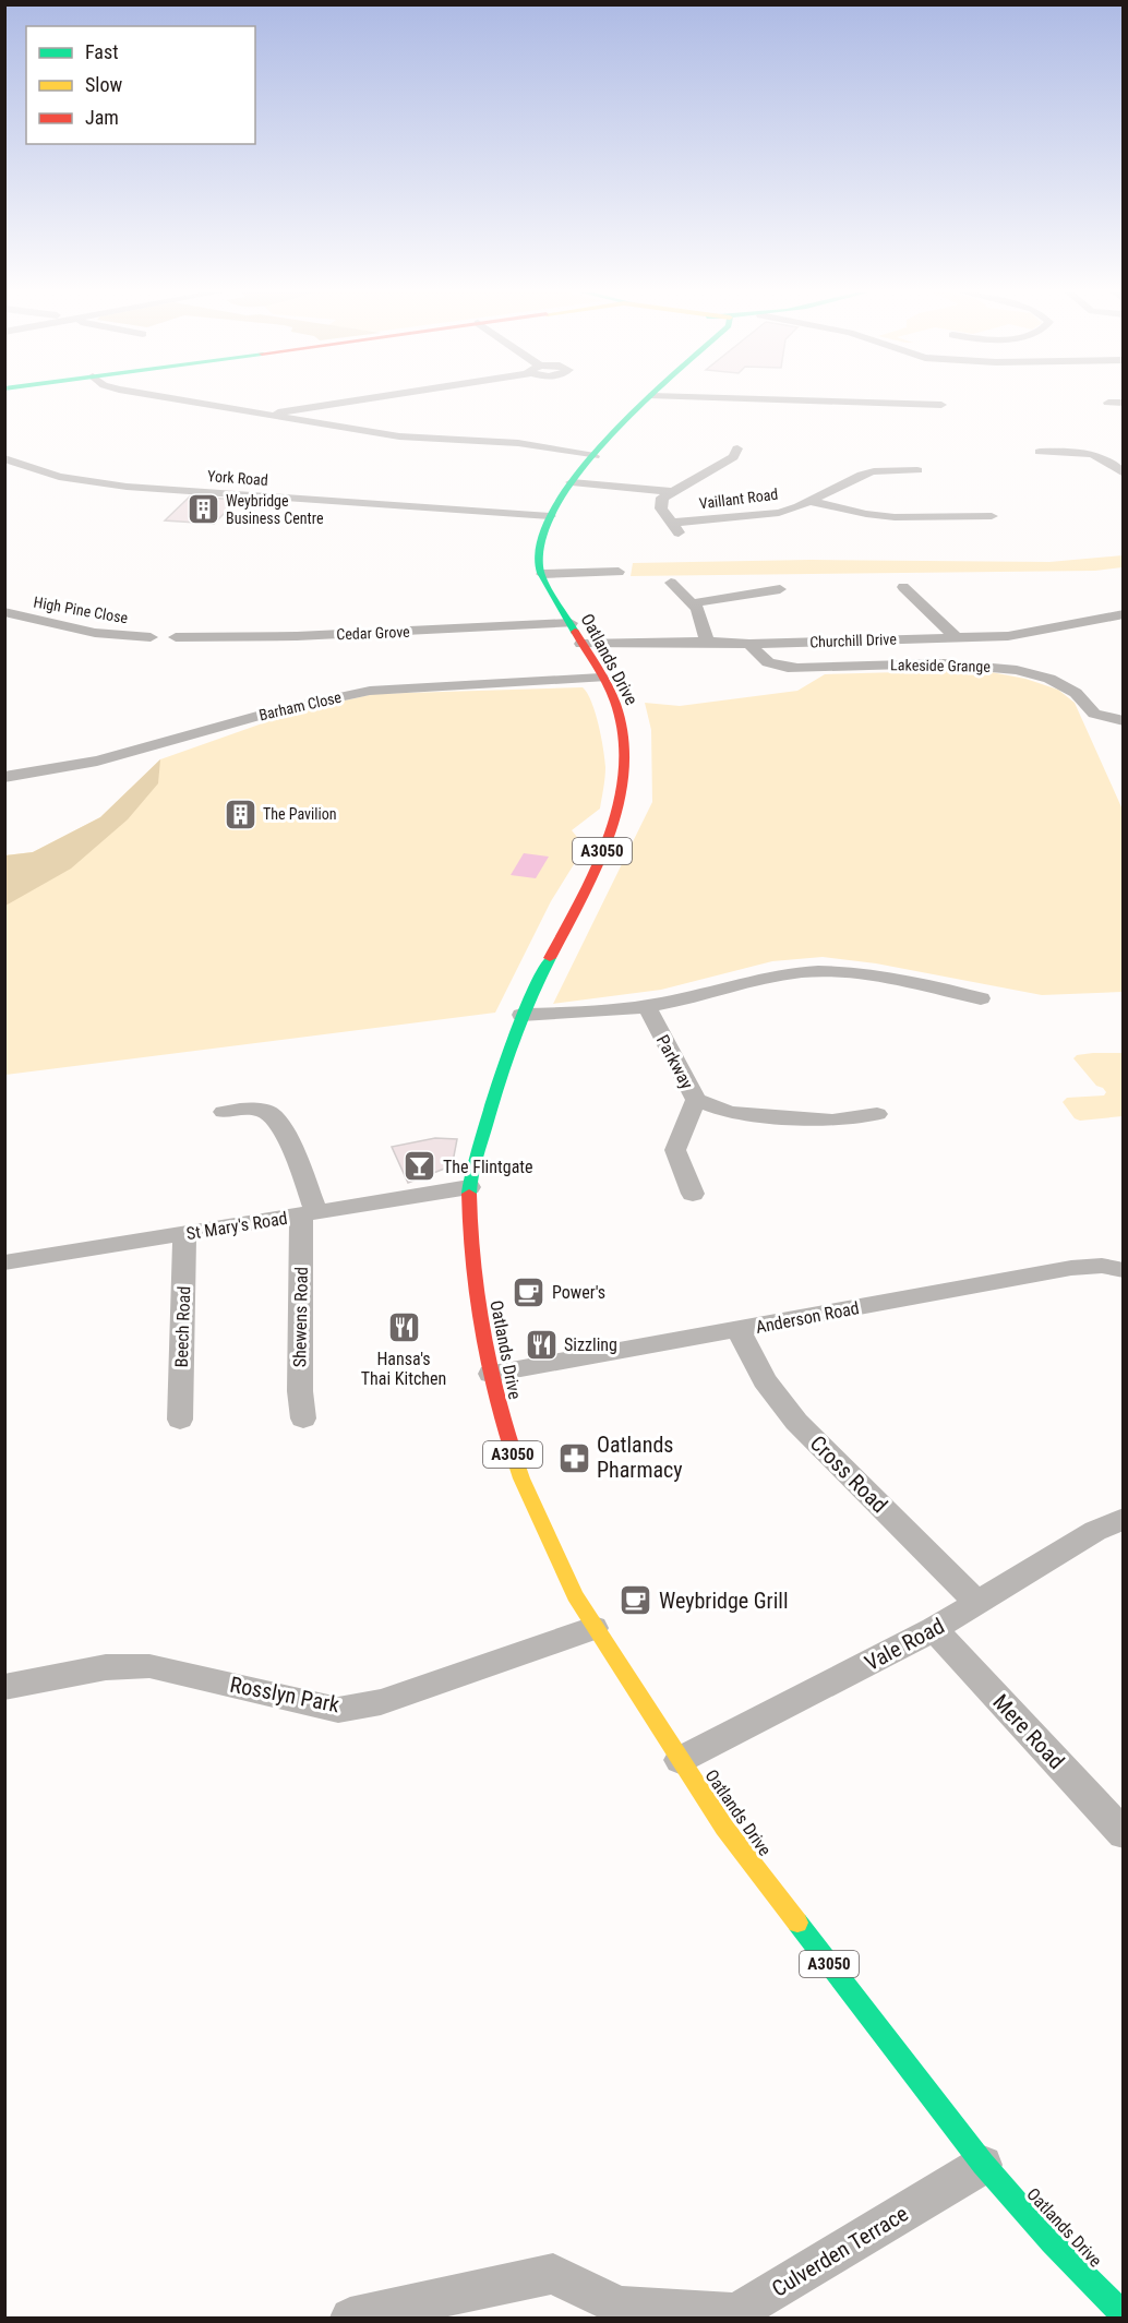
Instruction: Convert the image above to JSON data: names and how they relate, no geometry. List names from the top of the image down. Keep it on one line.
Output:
{"streets":{"main road":["Oatlands Drive","A3050"],"street":["York Road","Vaillant Road","High Pine Close","Cedar Grove","Churchill Drive","Lakeside Grange","Barham Close","Parkway","St Mary's Road","Shewens Road","Anderson Road","Beech Road","Cross Road","Vale Road","Rosslyn Park","Mere Road","Culverden Terrace"]},"crossings":[["York Road","Oatlands Drive"],["Cedar Grove","Oatlands Drive"],["Churchill Drive","Oatlands Drive"],["Churchill Drive","Lakeside Grange"],["Oatlands Drive","Barham Close"],["Oatlands Drive","St Mary's Road"],["Oatlands Drive","Anderson Road"],["Oatlands Drive","Vale Road"],["Oatlands Drive","Rosslyn Park"],["Oatlands Drive","Culverden Terrace"],["St Mary's Road","Shewens Road"],["St Mary's Road","Beech Road"],["Anderson Road","Cross Road"],["Cross Road","Vale Road"],["Vale Road","Mere Road"]],"places":{"building":["Weybridge Business Centre","The Pavilion"],"bar":["The Flintgate"],"cafe":["Power's","Weybridge Grill"],"restaurant":["Hansa's Thai Kitchen","Sizzling"],"pharmacy":["Oatlands Pharmacy"]},"legend":["Fast","Slow","Jam"]}
